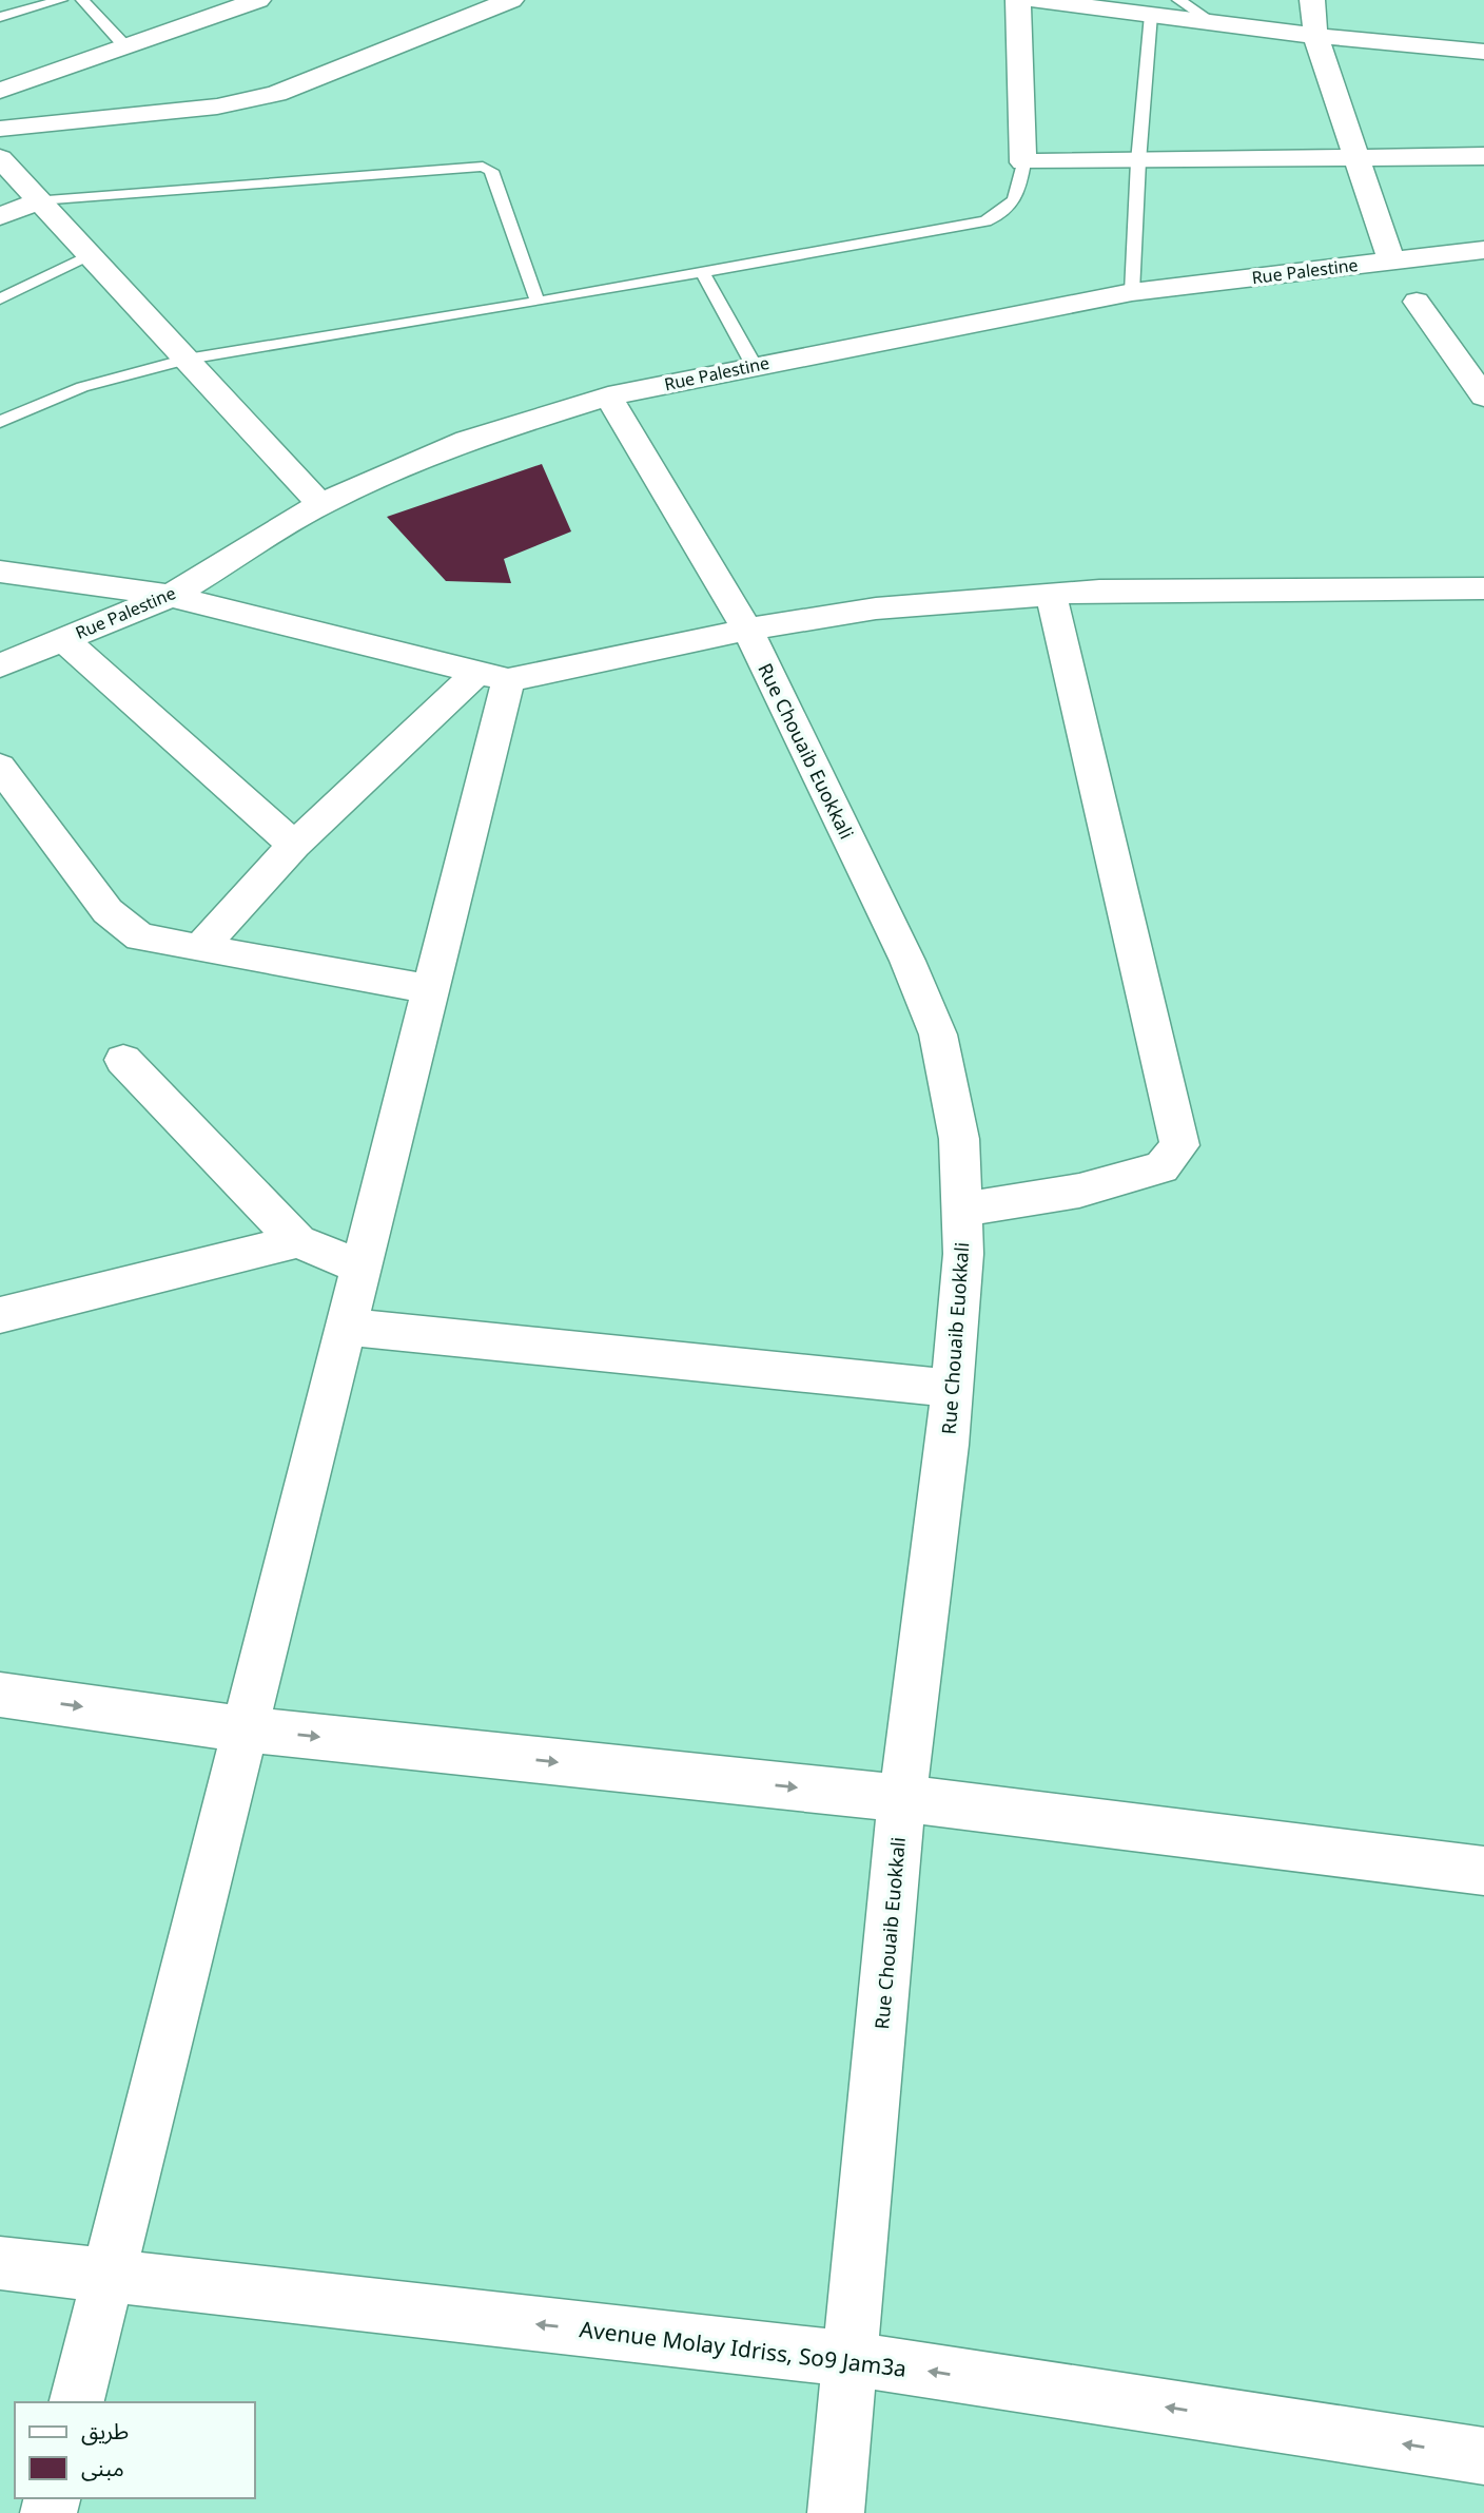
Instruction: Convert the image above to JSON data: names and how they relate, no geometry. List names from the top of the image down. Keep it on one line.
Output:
{"streets":{"street":["Rue Palestine","Rue Chouaib Euokkali","Avenue Molay Idriss, So9 Jam3a"]},"crossings":[["Rue Palestine","Rue Chouaib Euokkali"],["Rue Chouaib Euokkali","Avenue Molay Idriss, So9 Jam3a"]],"one_way":["Avenue Molay Idriss, So9 Jam3a"],"legend":["طريق","مبنى"]}
